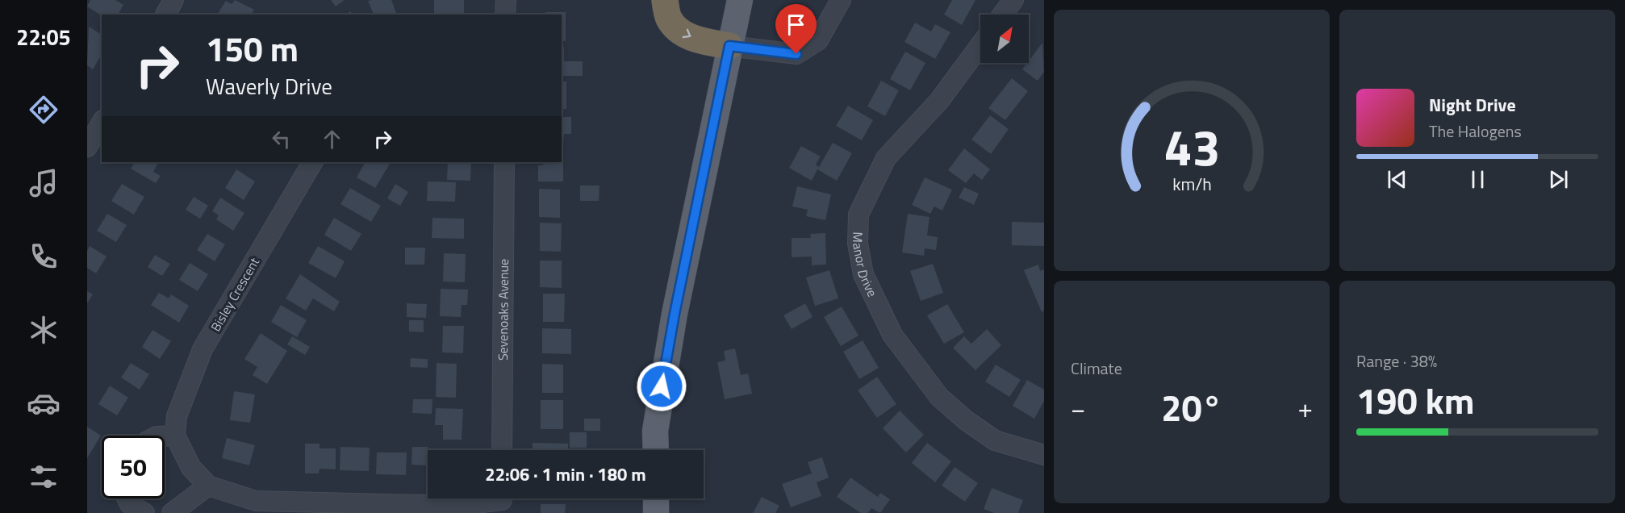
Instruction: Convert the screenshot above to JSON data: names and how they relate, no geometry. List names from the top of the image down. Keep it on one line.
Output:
{"streets":{"street":["Manor Drive","Bisley Crescent","Sevenoaks Avenue"]},"north":"top right","page":{"tabs":"22:05","turn":["150 m","Waverly Drive"],"song":["Night Drive","The Halogens"],"tile":["Climate",["Range · 38%","190 km"]],"heat":["−","20°","+"],"limit":"50","trip":"22:06 · 1 min · 180 m","gauge":["43","km/h"]}}
